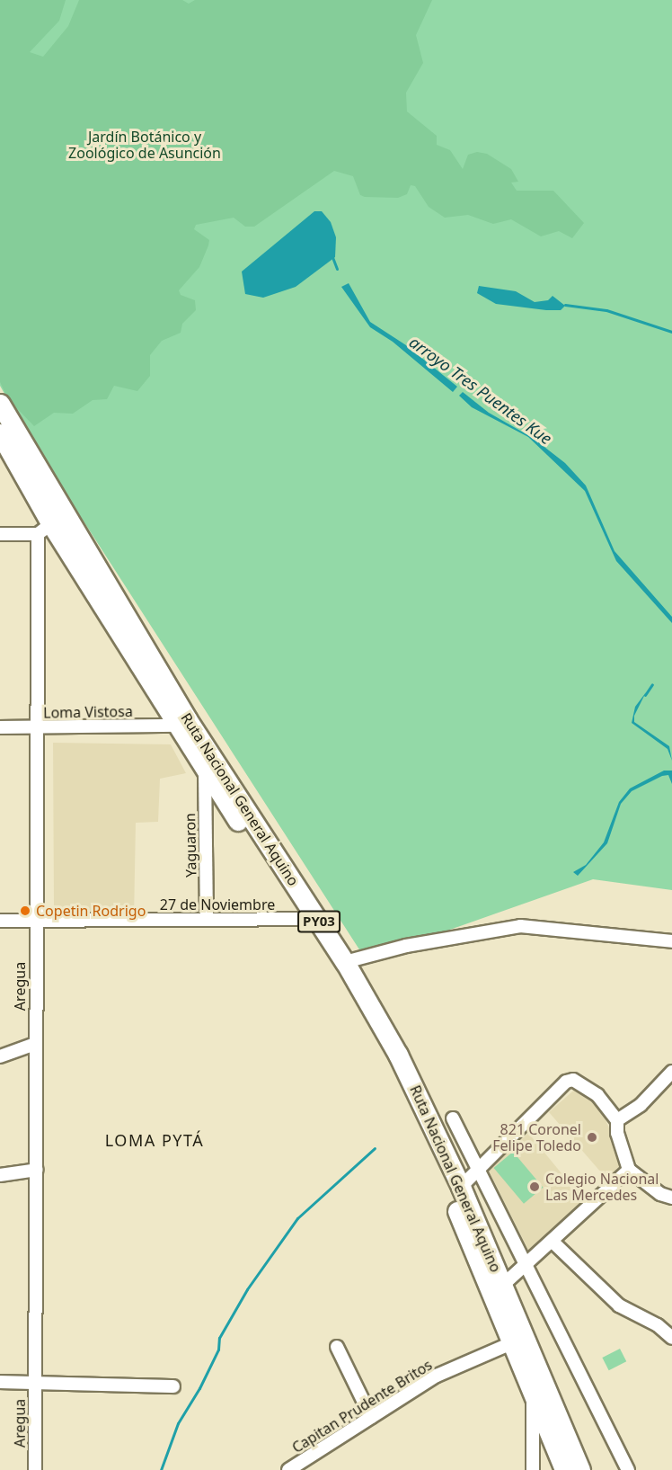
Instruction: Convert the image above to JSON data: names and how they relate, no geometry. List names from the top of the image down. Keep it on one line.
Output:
{"streets":{"highway":["Ruta Nacional General Aquino","PY03"],"street":["Loma Vistosa","Yaguaron","27 de Noviembre","Aregua","Capitan Prudente Britos"]},"crossings":[["Loma Vistosa","Ruta Nacional General Aquino"],["Loma Vistosa","Aregua"],["Ruta Nacional General Aquino","Yaguaron"],["Ruta Nacional General Aquino","27 de Noviembre"],["Ruta Nacional General Aquino","Aregua"],["Ruta Nacional General Aquino","Capitan Prudente Britos"],["Yaguaron","27 de Noviembre"],["27 de Noviembre","Aregua"]],"districts":["LOMA PYTÁ"],"water":["arroyo Tres Puentes Kue"],"parks":["Jardín Botánico y Zoológico de Asunción"],"places":["Copetin Rodrigo","821 Coronel Felipe Toledo","Colegio Nacional Las Mercedes"]}
